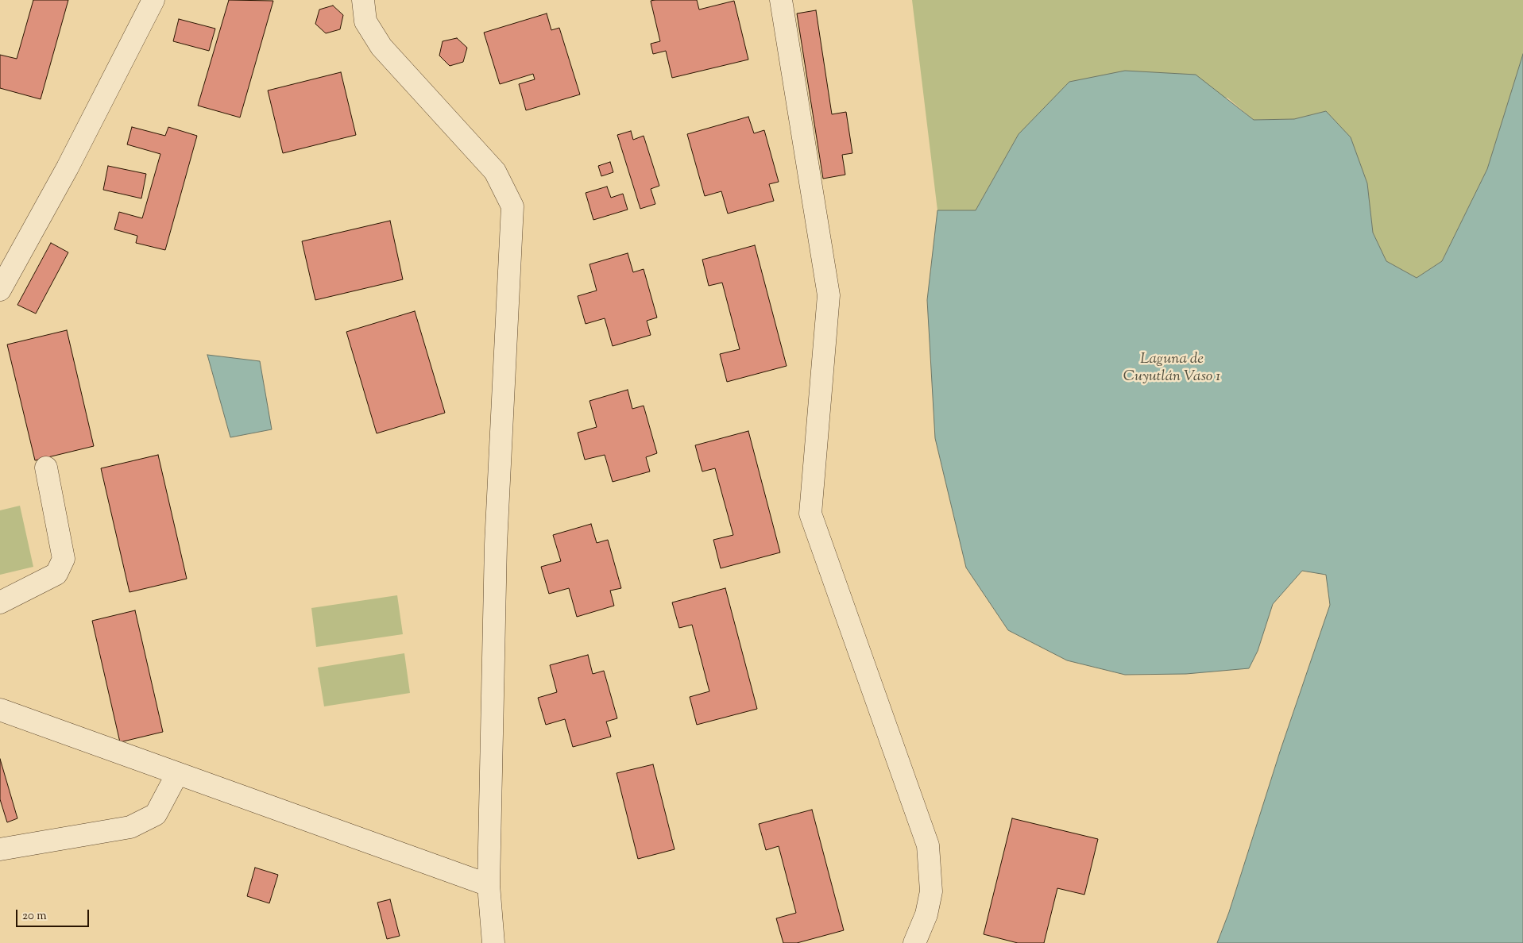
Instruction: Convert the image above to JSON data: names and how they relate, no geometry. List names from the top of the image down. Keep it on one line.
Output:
{"water":["Laguna de Cuyutlán Vaso 1"],"scale_bar":"20 m"}
